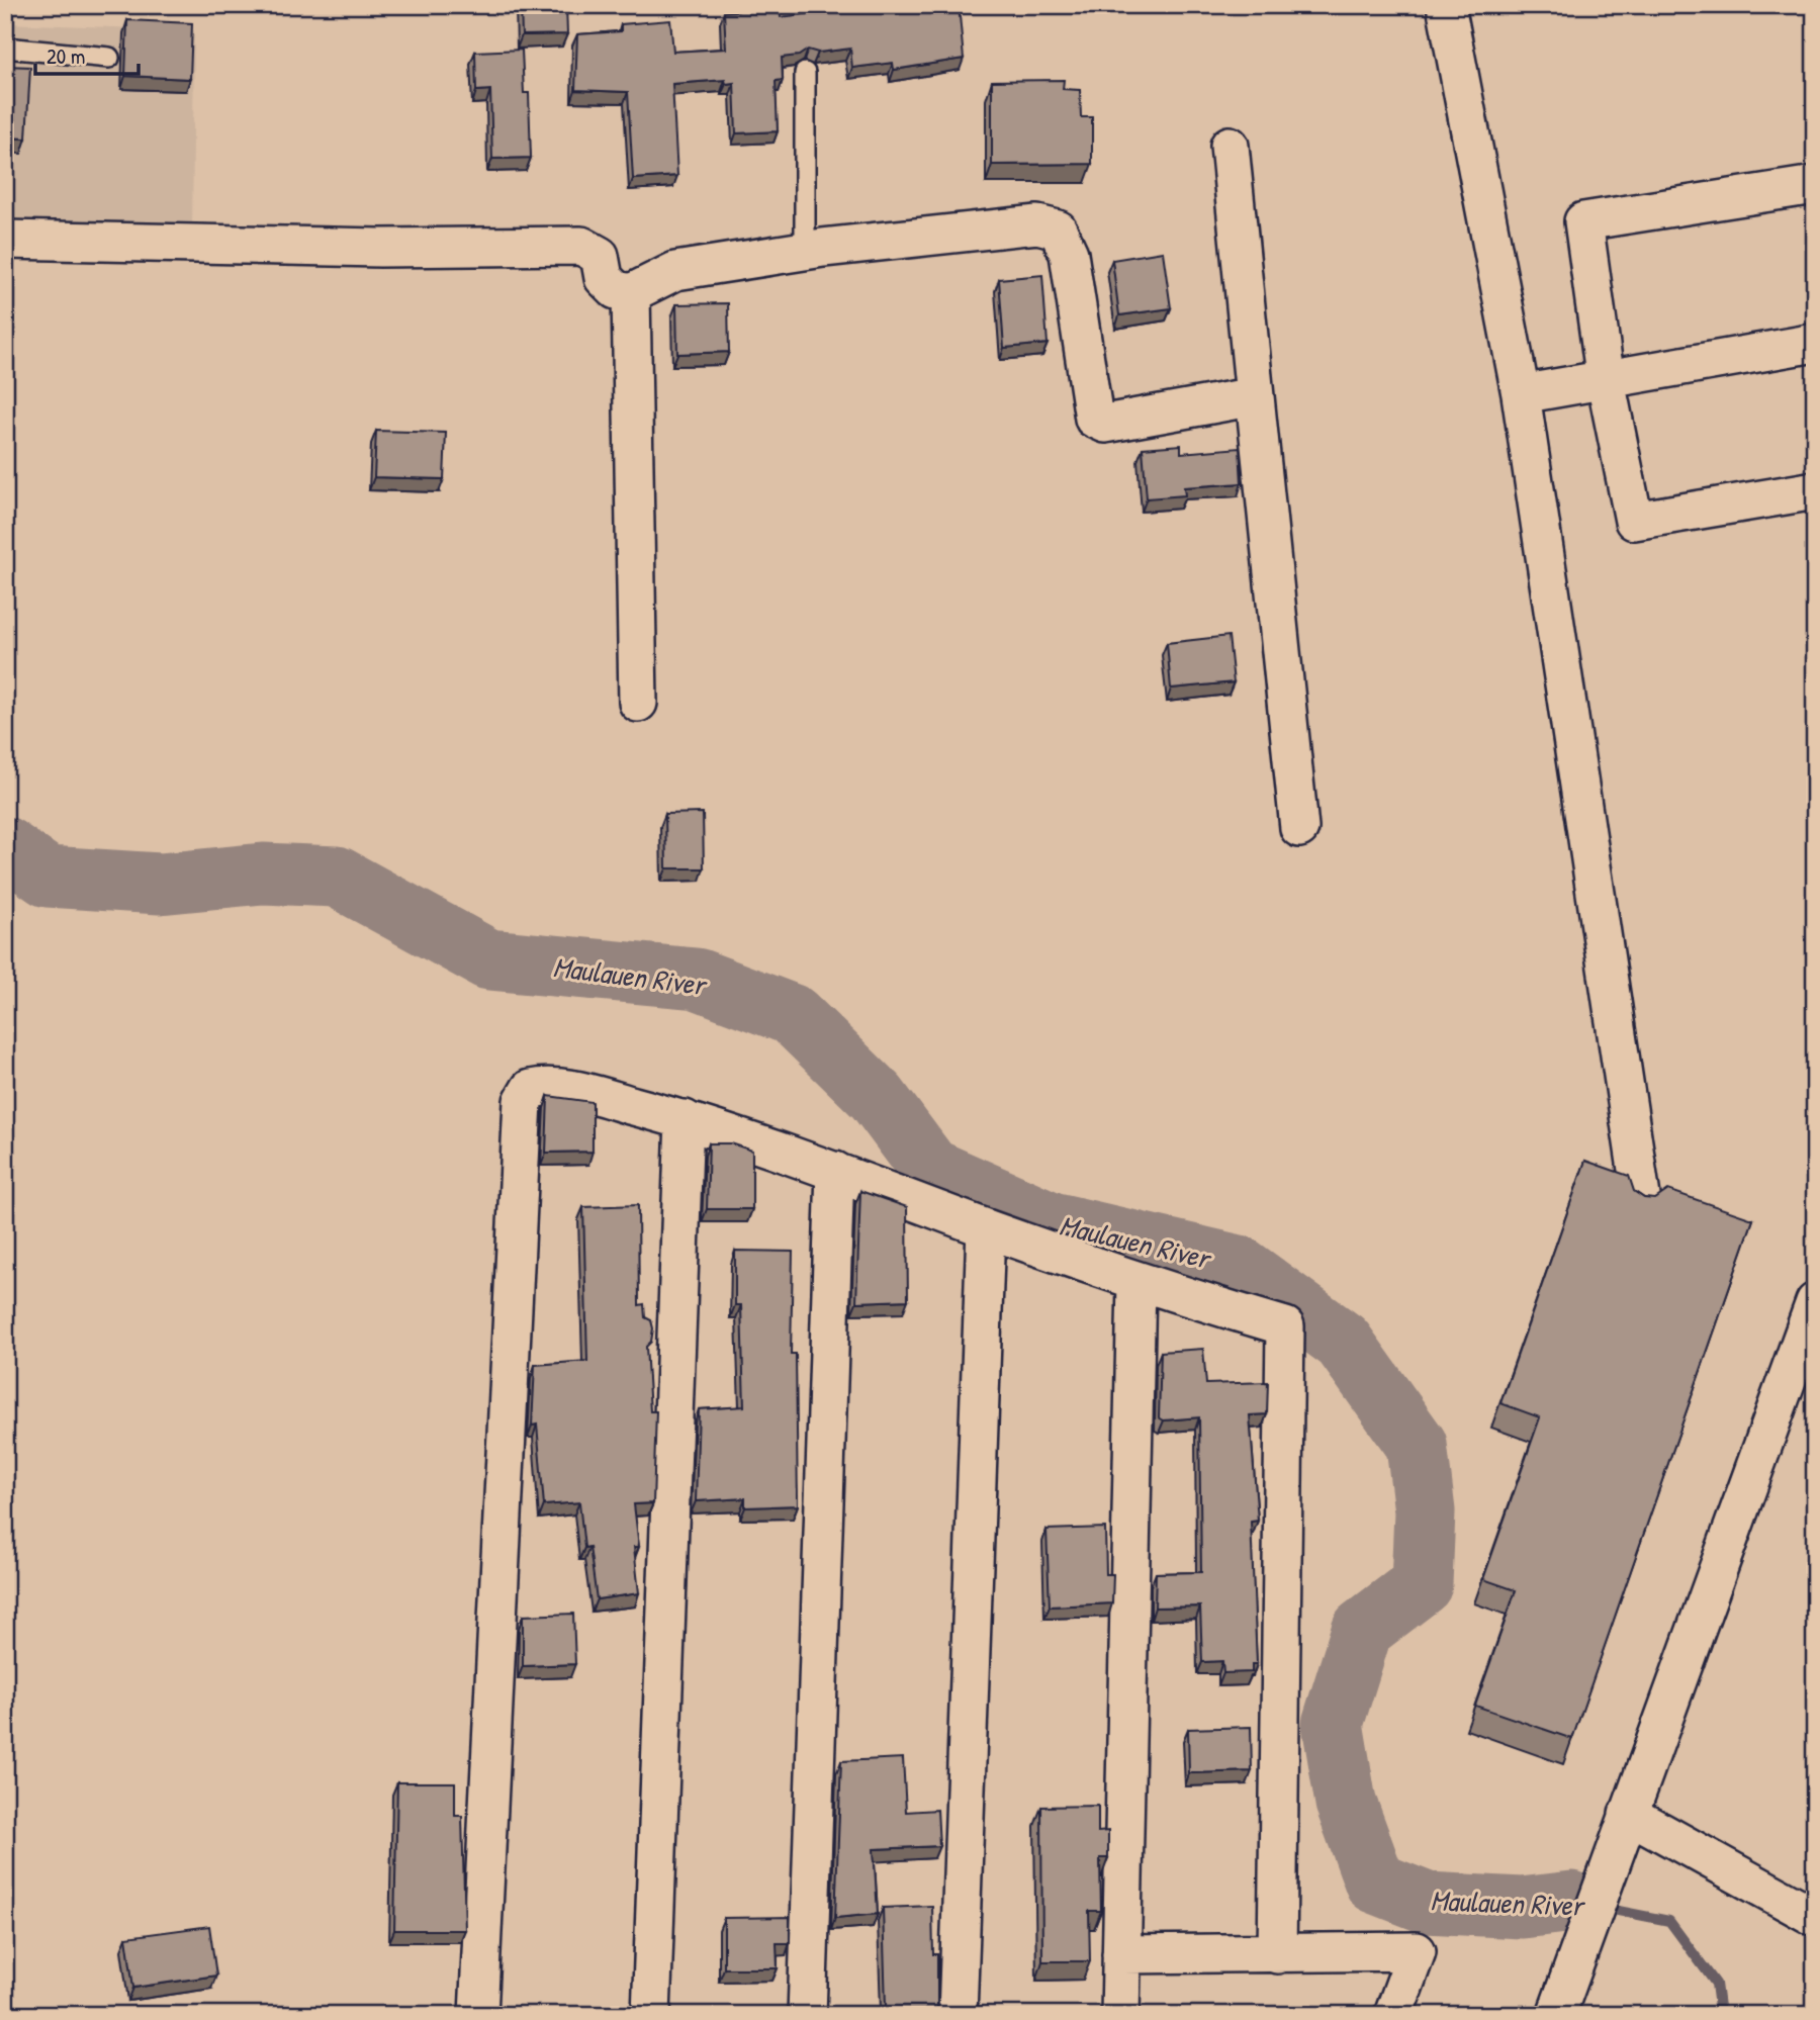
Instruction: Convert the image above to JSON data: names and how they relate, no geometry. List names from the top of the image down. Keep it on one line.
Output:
{"water":["Maulauen River"],"scale_bar":"20 m"}
